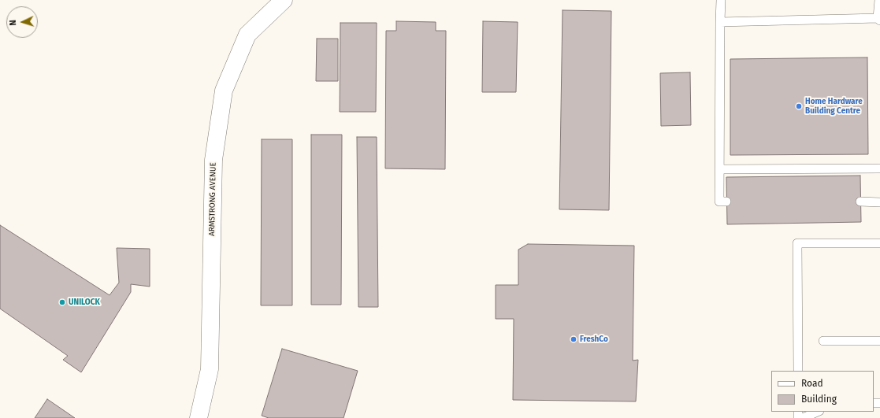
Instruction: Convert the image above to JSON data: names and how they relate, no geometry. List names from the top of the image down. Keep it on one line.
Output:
{"streets":{"street":["ARMSTRONG AVENUE"]},"places":["Home Hardware Building Centre","UNILOCK","FreshCo"],"legend":["Road","Building"],"north":"left"}
